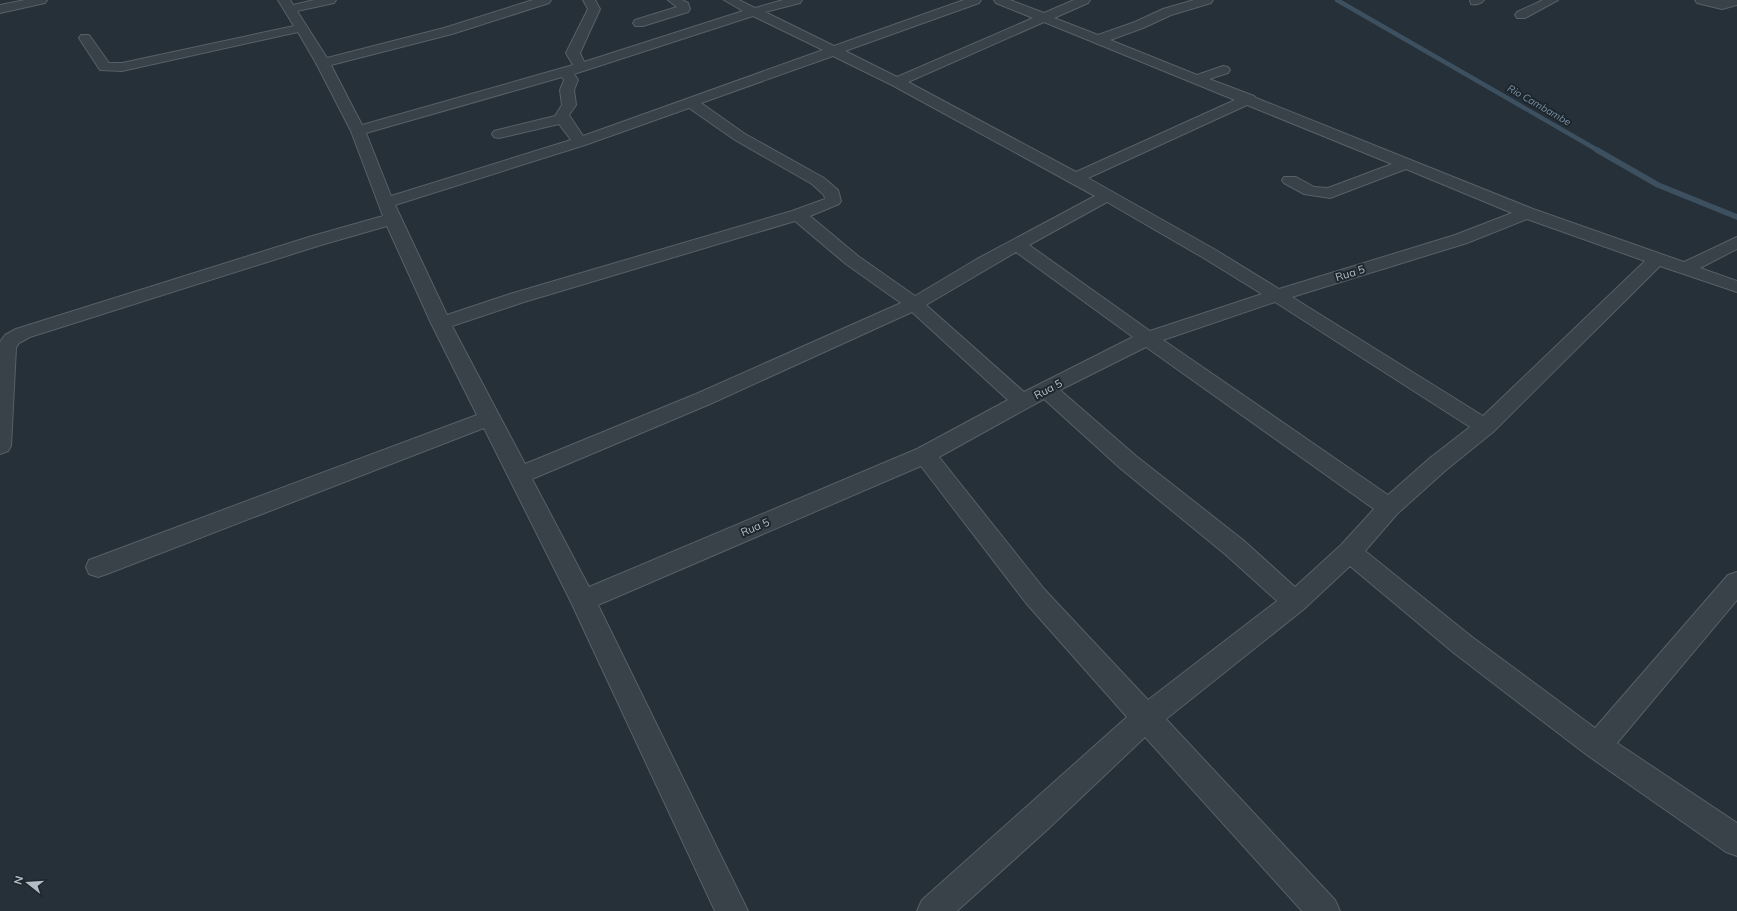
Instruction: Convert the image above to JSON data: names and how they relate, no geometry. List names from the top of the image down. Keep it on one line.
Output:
{"streets":{"street":["Rua 5"]},"water":["Rio Cambambe"],"north":"left"}
